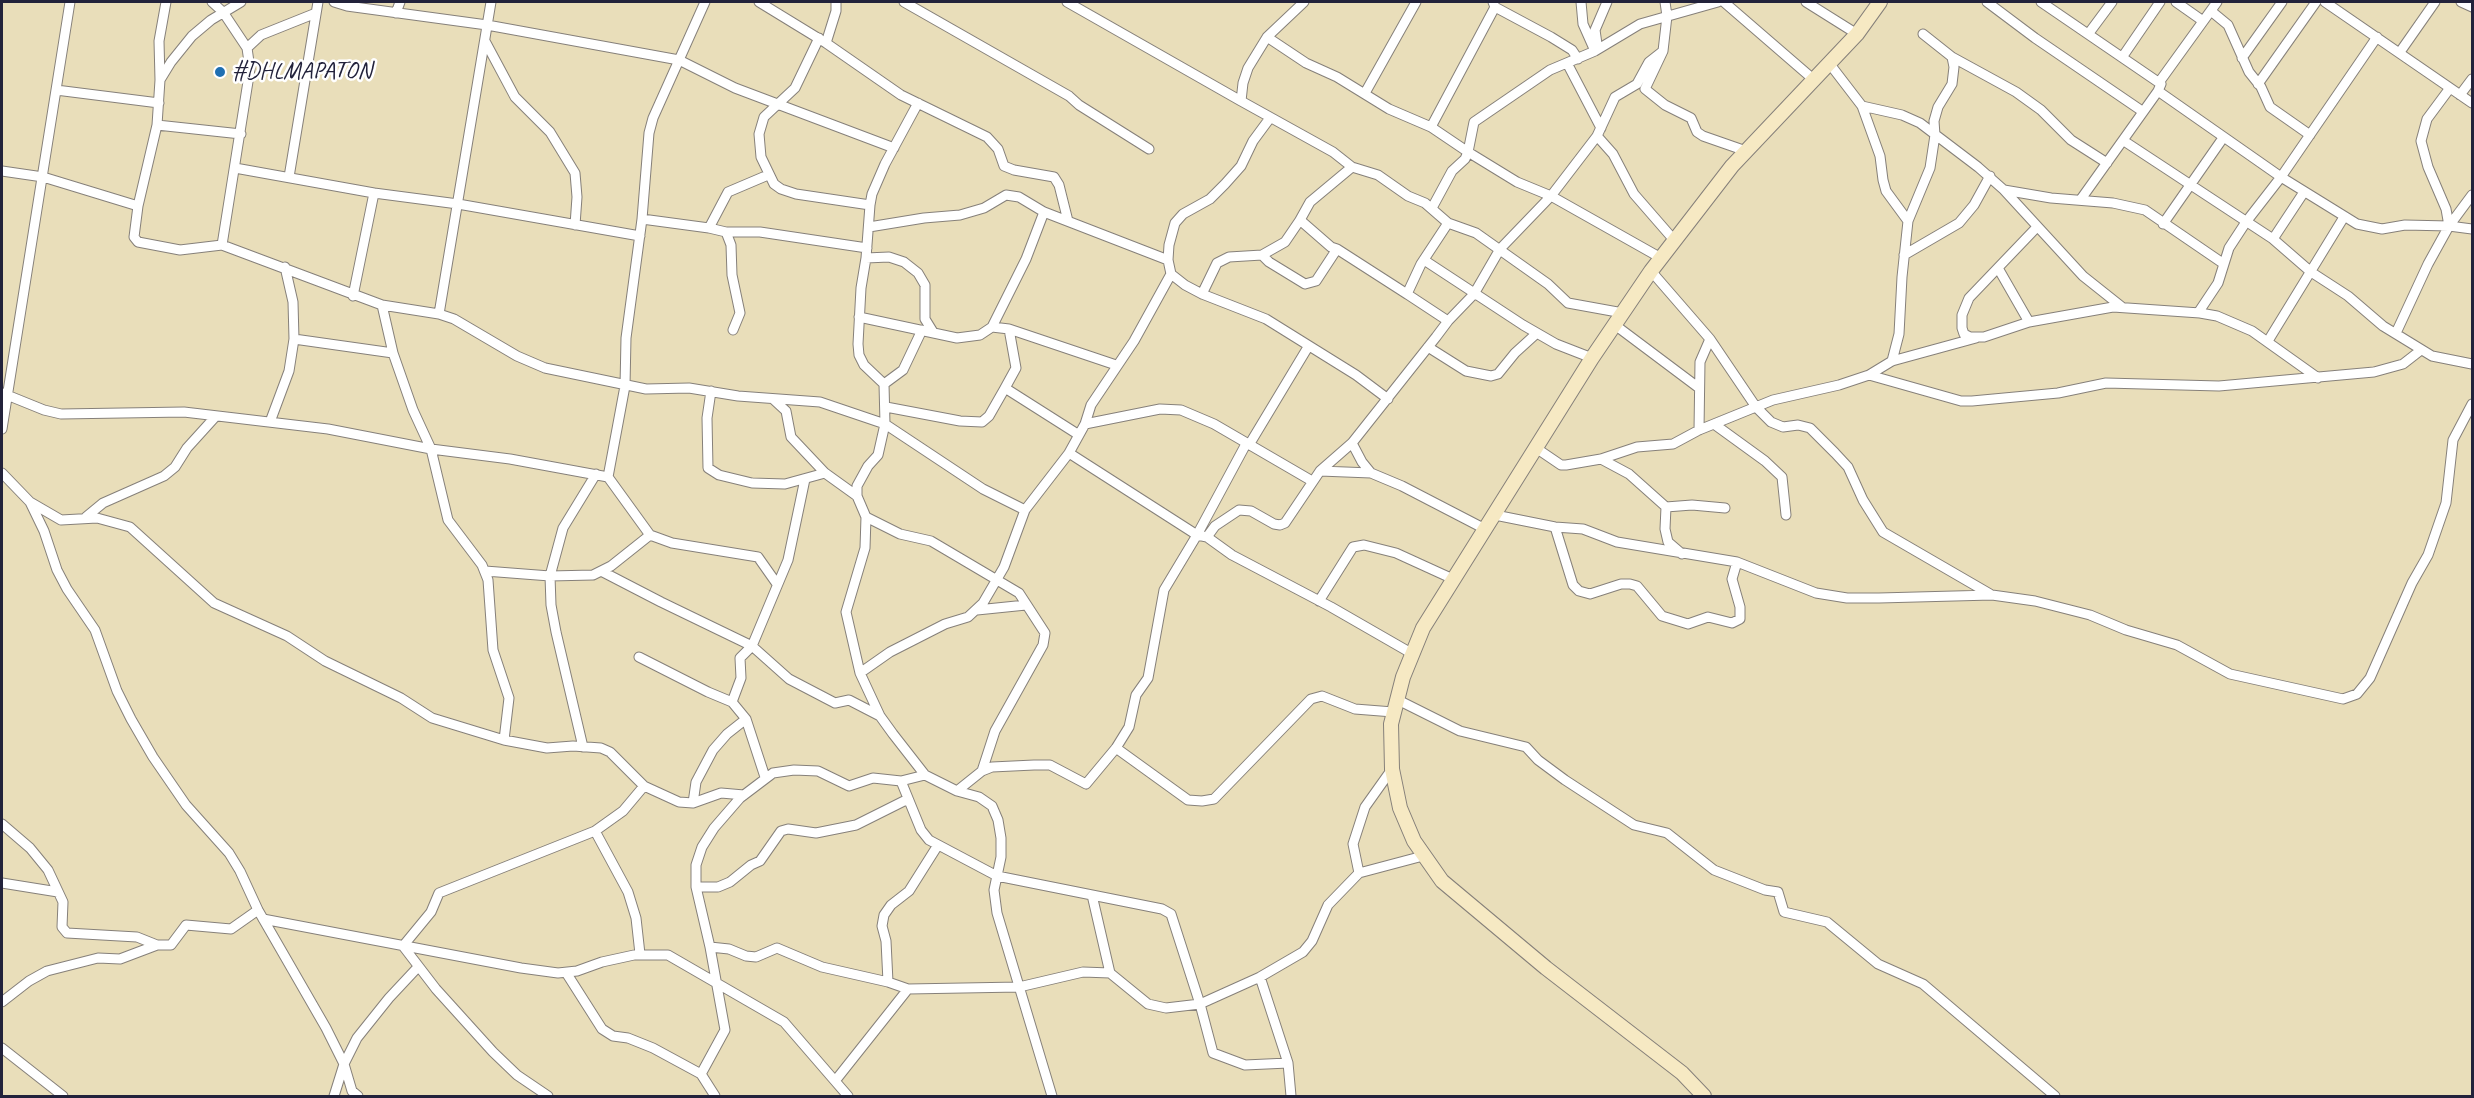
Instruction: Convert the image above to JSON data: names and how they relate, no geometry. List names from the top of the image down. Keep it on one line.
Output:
{"places":["#DHLMAPATON"]}
